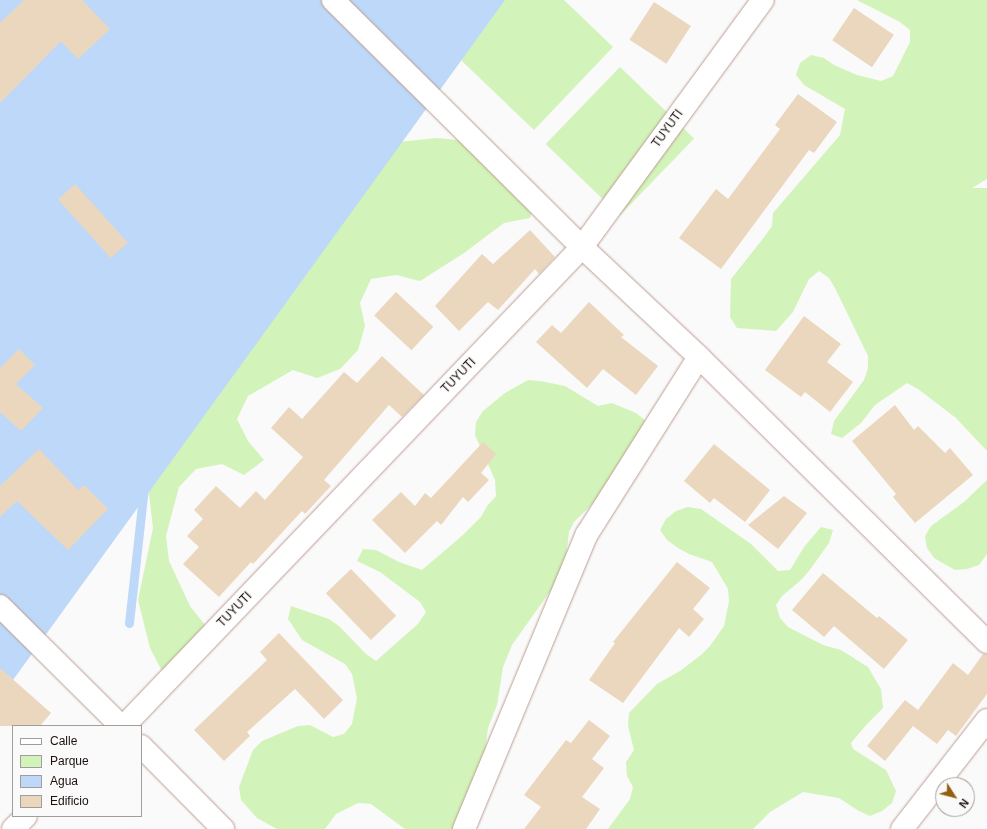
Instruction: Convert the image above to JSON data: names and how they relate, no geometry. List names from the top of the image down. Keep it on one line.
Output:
{"streets":{"street":["TUYUTI"]},"legend":["Calle","Parque","Agua","Edificio"],"north":"bottom right"}
